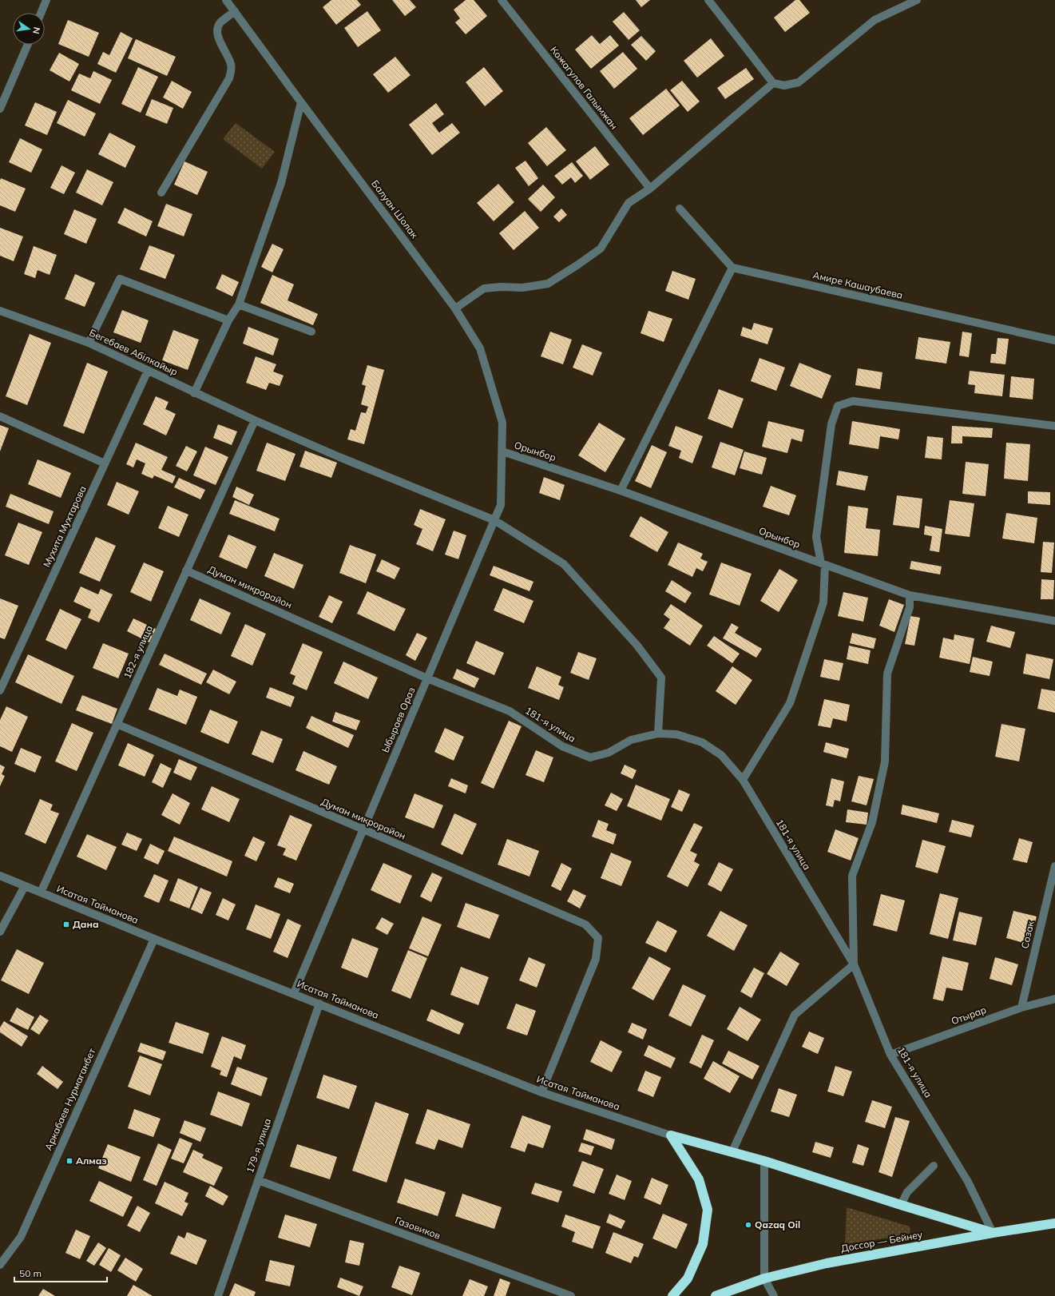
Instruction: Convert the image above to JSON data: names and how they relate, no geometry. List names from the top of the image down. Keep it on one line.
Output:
{"streets":{"highway":["Доссор — Бейнеу"],"street":["Кожагулов Галымжан","Балуан Шолак","Амире Кашаубаева","Бегебаев Абілкайыр","Орынбор","Мухита Мухтарова","Думан микрорайон","182-я улица","Ыбыраев Ораз","181-я улица","Исатая Тайманова","Созак","Отырар","Аркабаев Нурмаганбет","179-я улица","Газовиков"]},"crossings":[["Балуан Шолак","Орынбор"],["Балуан Шолак","Ыбыраев Ораз"],["Бегебаев Абілкайыр","Мухита Мухтарова"],["Бегебаев Абілкайыр","182-я улица"],["Орынбор","Ыбыраев Ораз"],["Думан микрорайон","182-я улица"],["Думан микрорайон","Ыбыраев Ораз"],["Думан микрорайон","181-я улица"],["Думан микрорайон","Исатая Тайманова"],["182-я улица","Исатая Тайманова"],["Ыбыраев Ораз","181-я улица"],["Ыбыраев Ораз","Исатая Тайманова"],["181-я улица","Отырар"],["181-я улица","Доссор — Бейнеу"],["Исатая Тайманова","Аркабаев Нурмаганбет"],["Исатая Тайманова","179-я улица"],["Созак","Отырар"],["179-я улица","Газовиков"]],"places":{"transit":["Дана","Алмаз"],"other":["Qazaq Oil"]},"scale_bar":"50 m","north":"right"}
